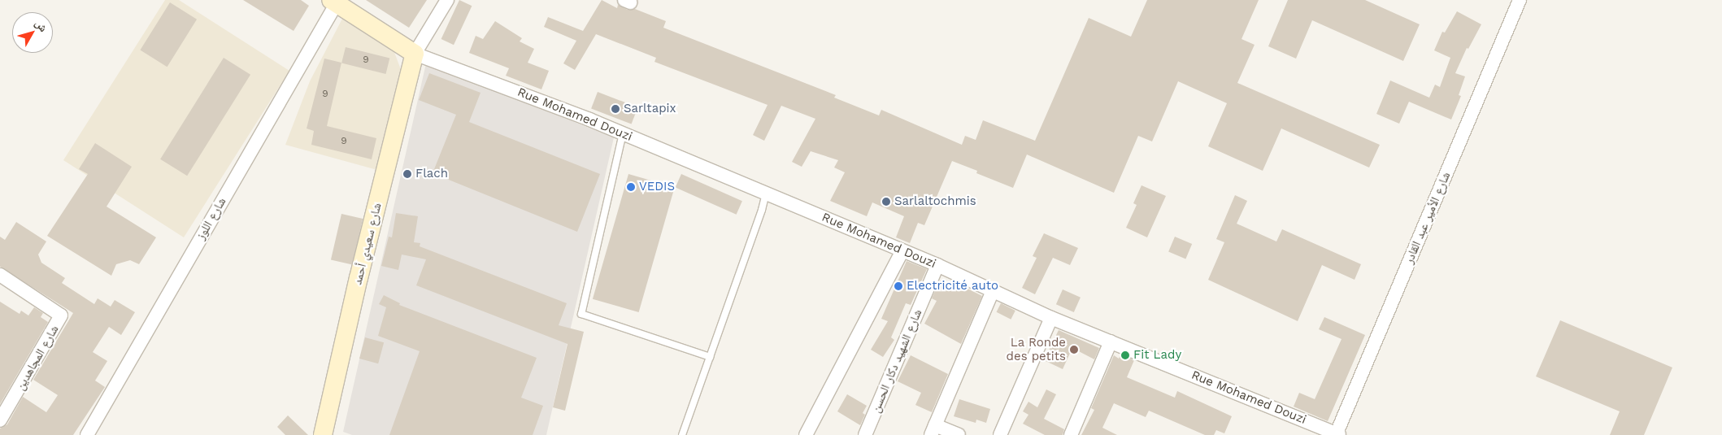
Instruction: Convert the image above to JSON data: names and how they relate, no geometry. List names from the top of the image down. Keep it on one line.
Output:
{"streets":{"street":["Rue Mohamed Douzi","شارع الأمير عبد القادر","شارع اللوز","شارع سعيدي أحمد","شارع المجاهدين","شارع الشهيد دكار الحسن"]},"crossings":[["Rue Mohamed Douzi","شارع الأمير عبد القادر"],["Rue Mohamed Douzi","شارع سعيدي أحمد"],["Rue Mohamed Douzi","شارع الشهيد دكار الحسن"]],"places":["Sarltapix","Flach","VEDIS","Sarlaltochmis","Electricité auto","La Ronde des petits","Fit Lady"],"house_numbers":["9","9","9"],"north":"top right"}
